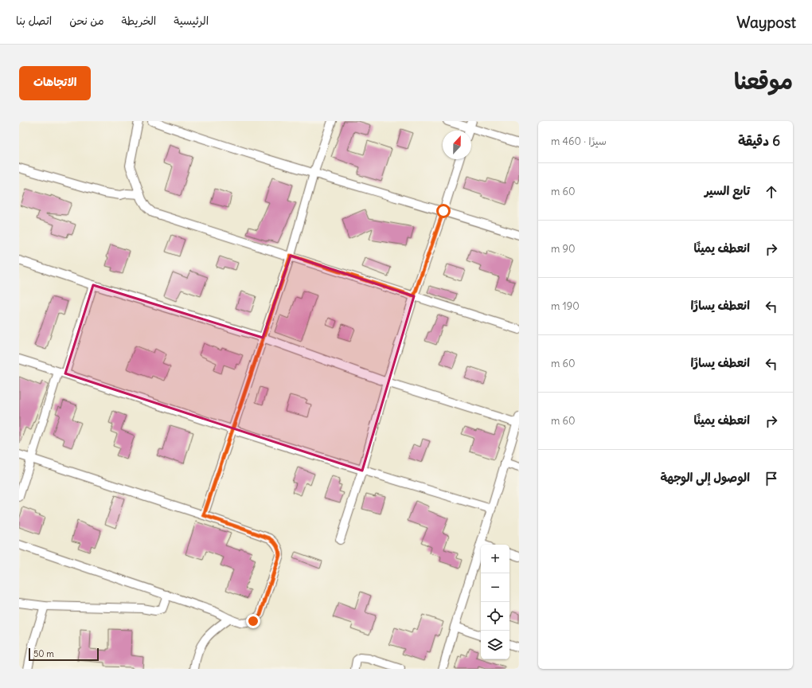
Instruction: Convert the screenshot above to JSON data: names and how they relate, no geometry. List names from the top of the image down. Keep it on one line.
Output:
{"scale_bar":"50 m","north":"top","page":{"header":"Waypost","nav":["الرئيسية","الخريطة","من نحن","اتصل بنا"],"title":"موقعنا","buttons":"الاتجاهات","heading":["6 دقيقة","سيرًا · 460 m"],"list":[["تابع السير","60 m"],["انعطف يمينًا","90 m"],["انعطف يسارًا","190 m"],["انعطف يسارًا","60 m"],["انعطف يمينًا","60 m"],"الوصول إلى الوجهة"],"map_buttons":["+","−"],"scale":"50 m"}}
